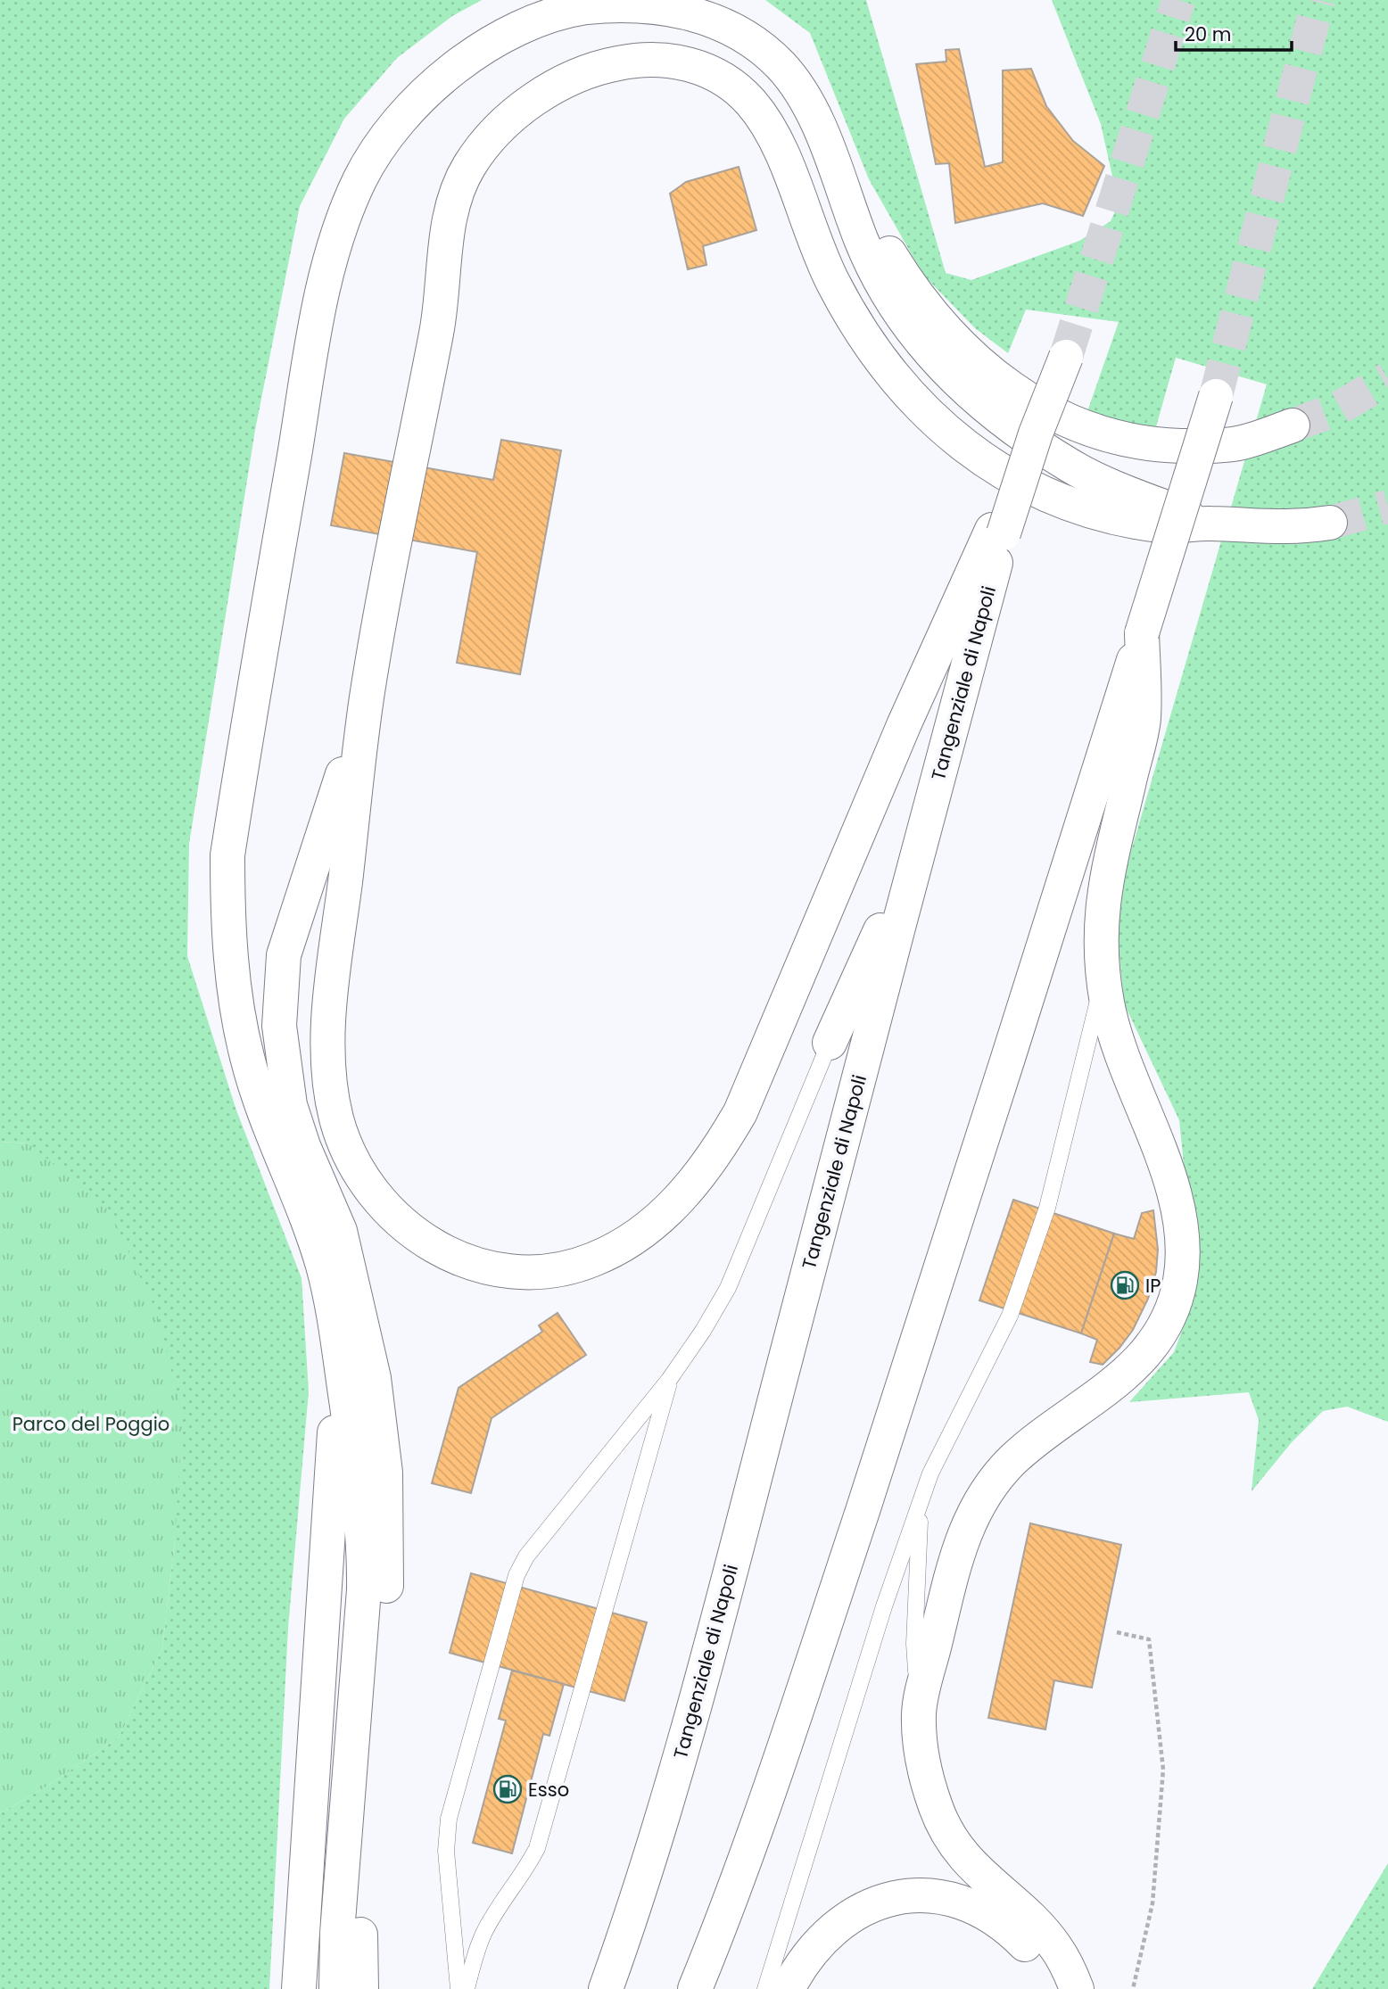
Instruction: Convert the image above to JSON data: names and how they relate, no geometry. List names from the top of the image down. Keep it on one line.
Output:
{"streets":{"highway":["Tangenziale di Napoli"]},"parks":["Parco del Poggio"],"places":{"fuel station":["IP","Esso"]},"scale_bar":"20 m"}
